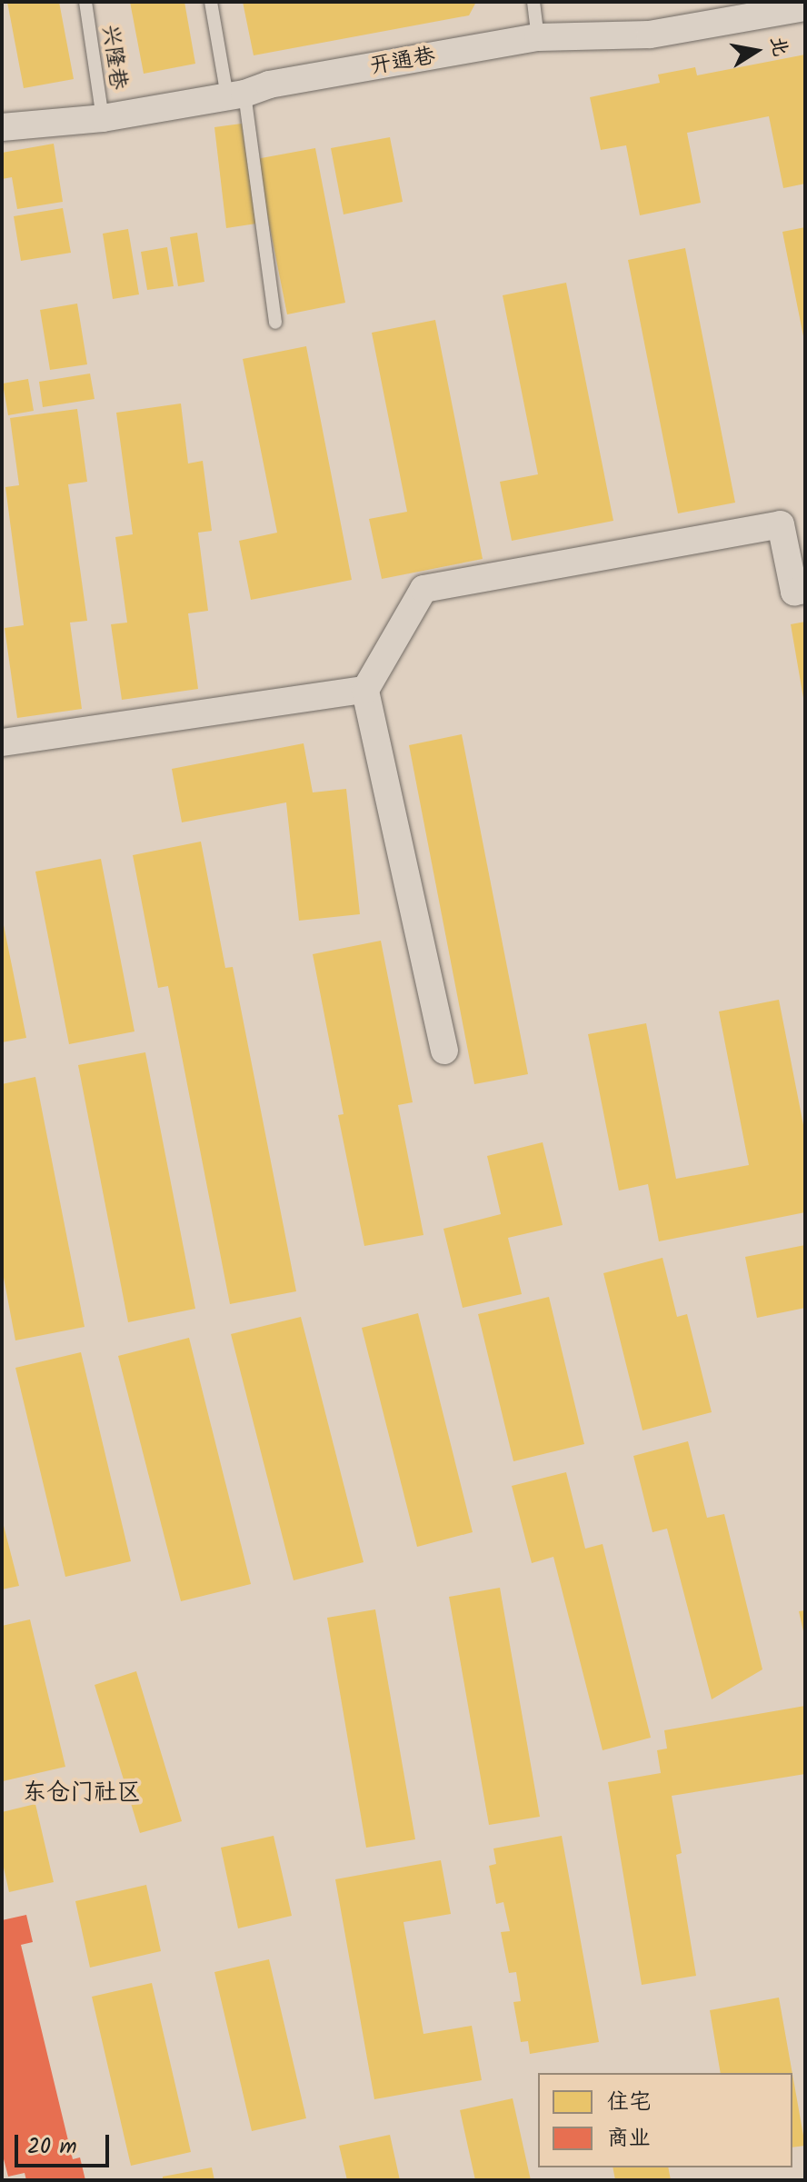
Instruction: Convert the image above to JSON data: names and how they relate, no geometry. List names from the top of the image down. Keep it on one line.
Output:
{"streets":{"street":["开通巷"],"lane":["兴隆巷"]},"crossings":[["兴隆巷","开通巷"]],"districts":["东仓门社区"],"legend":["住宅","商业"],"scale_bar":"20 m","north":"right"}
